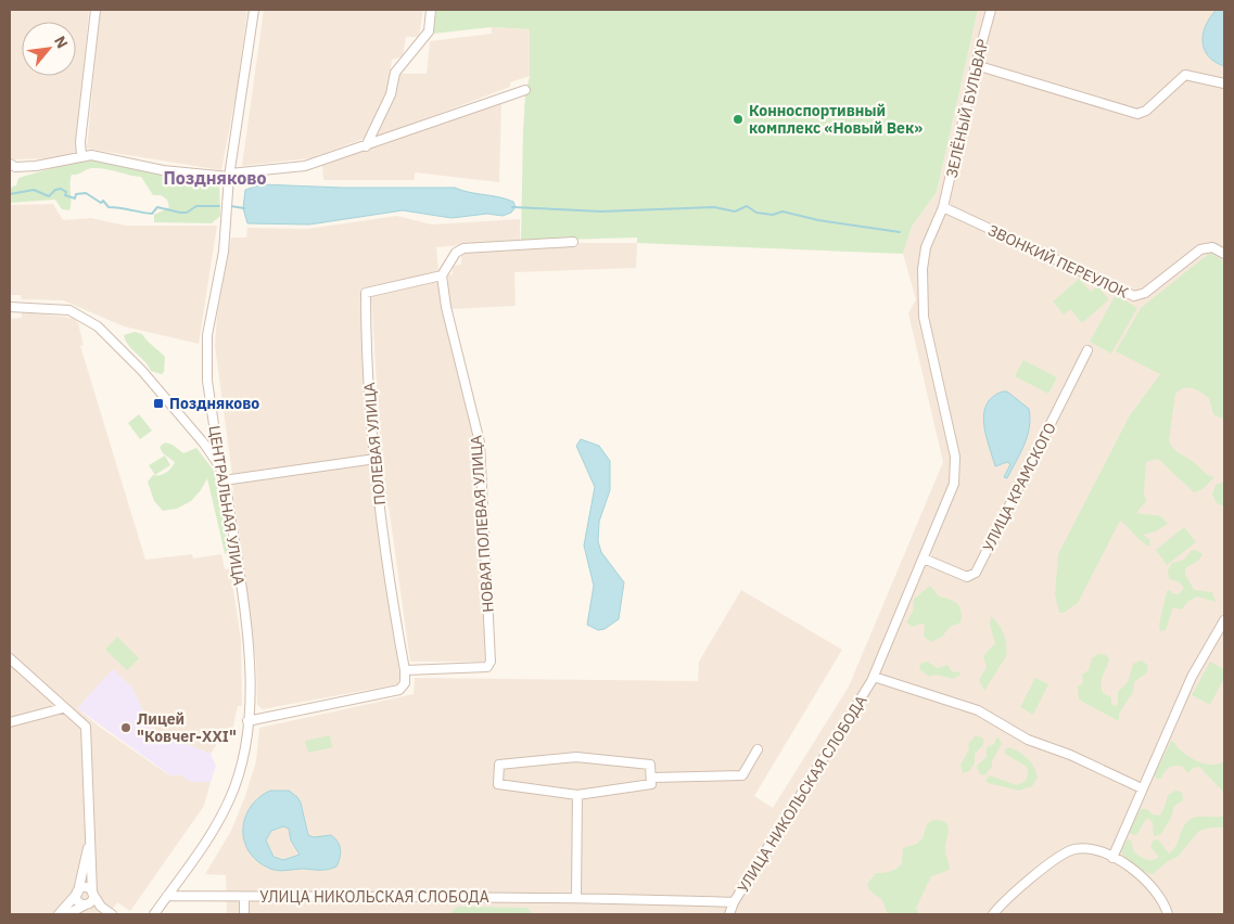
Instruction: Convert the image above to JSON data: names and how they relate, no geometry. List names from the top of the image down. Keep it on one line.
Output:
{"streets":{"street":["ЗЕЛЁНЫЙ БУЛЬВАР","ЗВОНКИЙ ПЕРЕУЛОК","ПОЛЕВАЯ УЛИЦА","УЛИЦА КРАМСКОГО","ЦЕНТРАЛЬНАЯ УЛИЦА","НОВАЯ ПОЛЕВАЯ УЛИЦА","УЛИЦА НИКОЛЬСКАЯ СЛОБОДА"]},"crossings":[["ЗЕЛЁНЫЙ БУЛЬВАР","ЗВОНКИЙ ПЕРЕУЛОК"],["ЗЕЛЁНЫЙ БУЛЬВАР","УЛИЦА НИКОЛЬСКАЯ СЛОБОДА"],["ЗВОНКИЙ ПЕРЕУЛОК","УЛИЦА НИКОЛЬСКАЯ СЛОБОДА"],["ПОЛЕВАЯ УЛИЦА","НОВАЯ ПОЛЕВАЯ УЛИЦА"],["УЛИЦА КРАМСКОГО","УЛИЦА НИКОЛЬСКАЯ СЛОБОДА"],["ЦЕНТРАЛЬНАЯ УЛИЦА","УЛИЦА НИКОЛЬСКАЯ СЛОБОДА"]],"districts":["Поздняково"],"places":{"other":["Конноспортивный комплекс «Новый Век»","Лицей \"Ковчег-XXI\""],"transit":["Поздняково"]},"north":"top right"}
